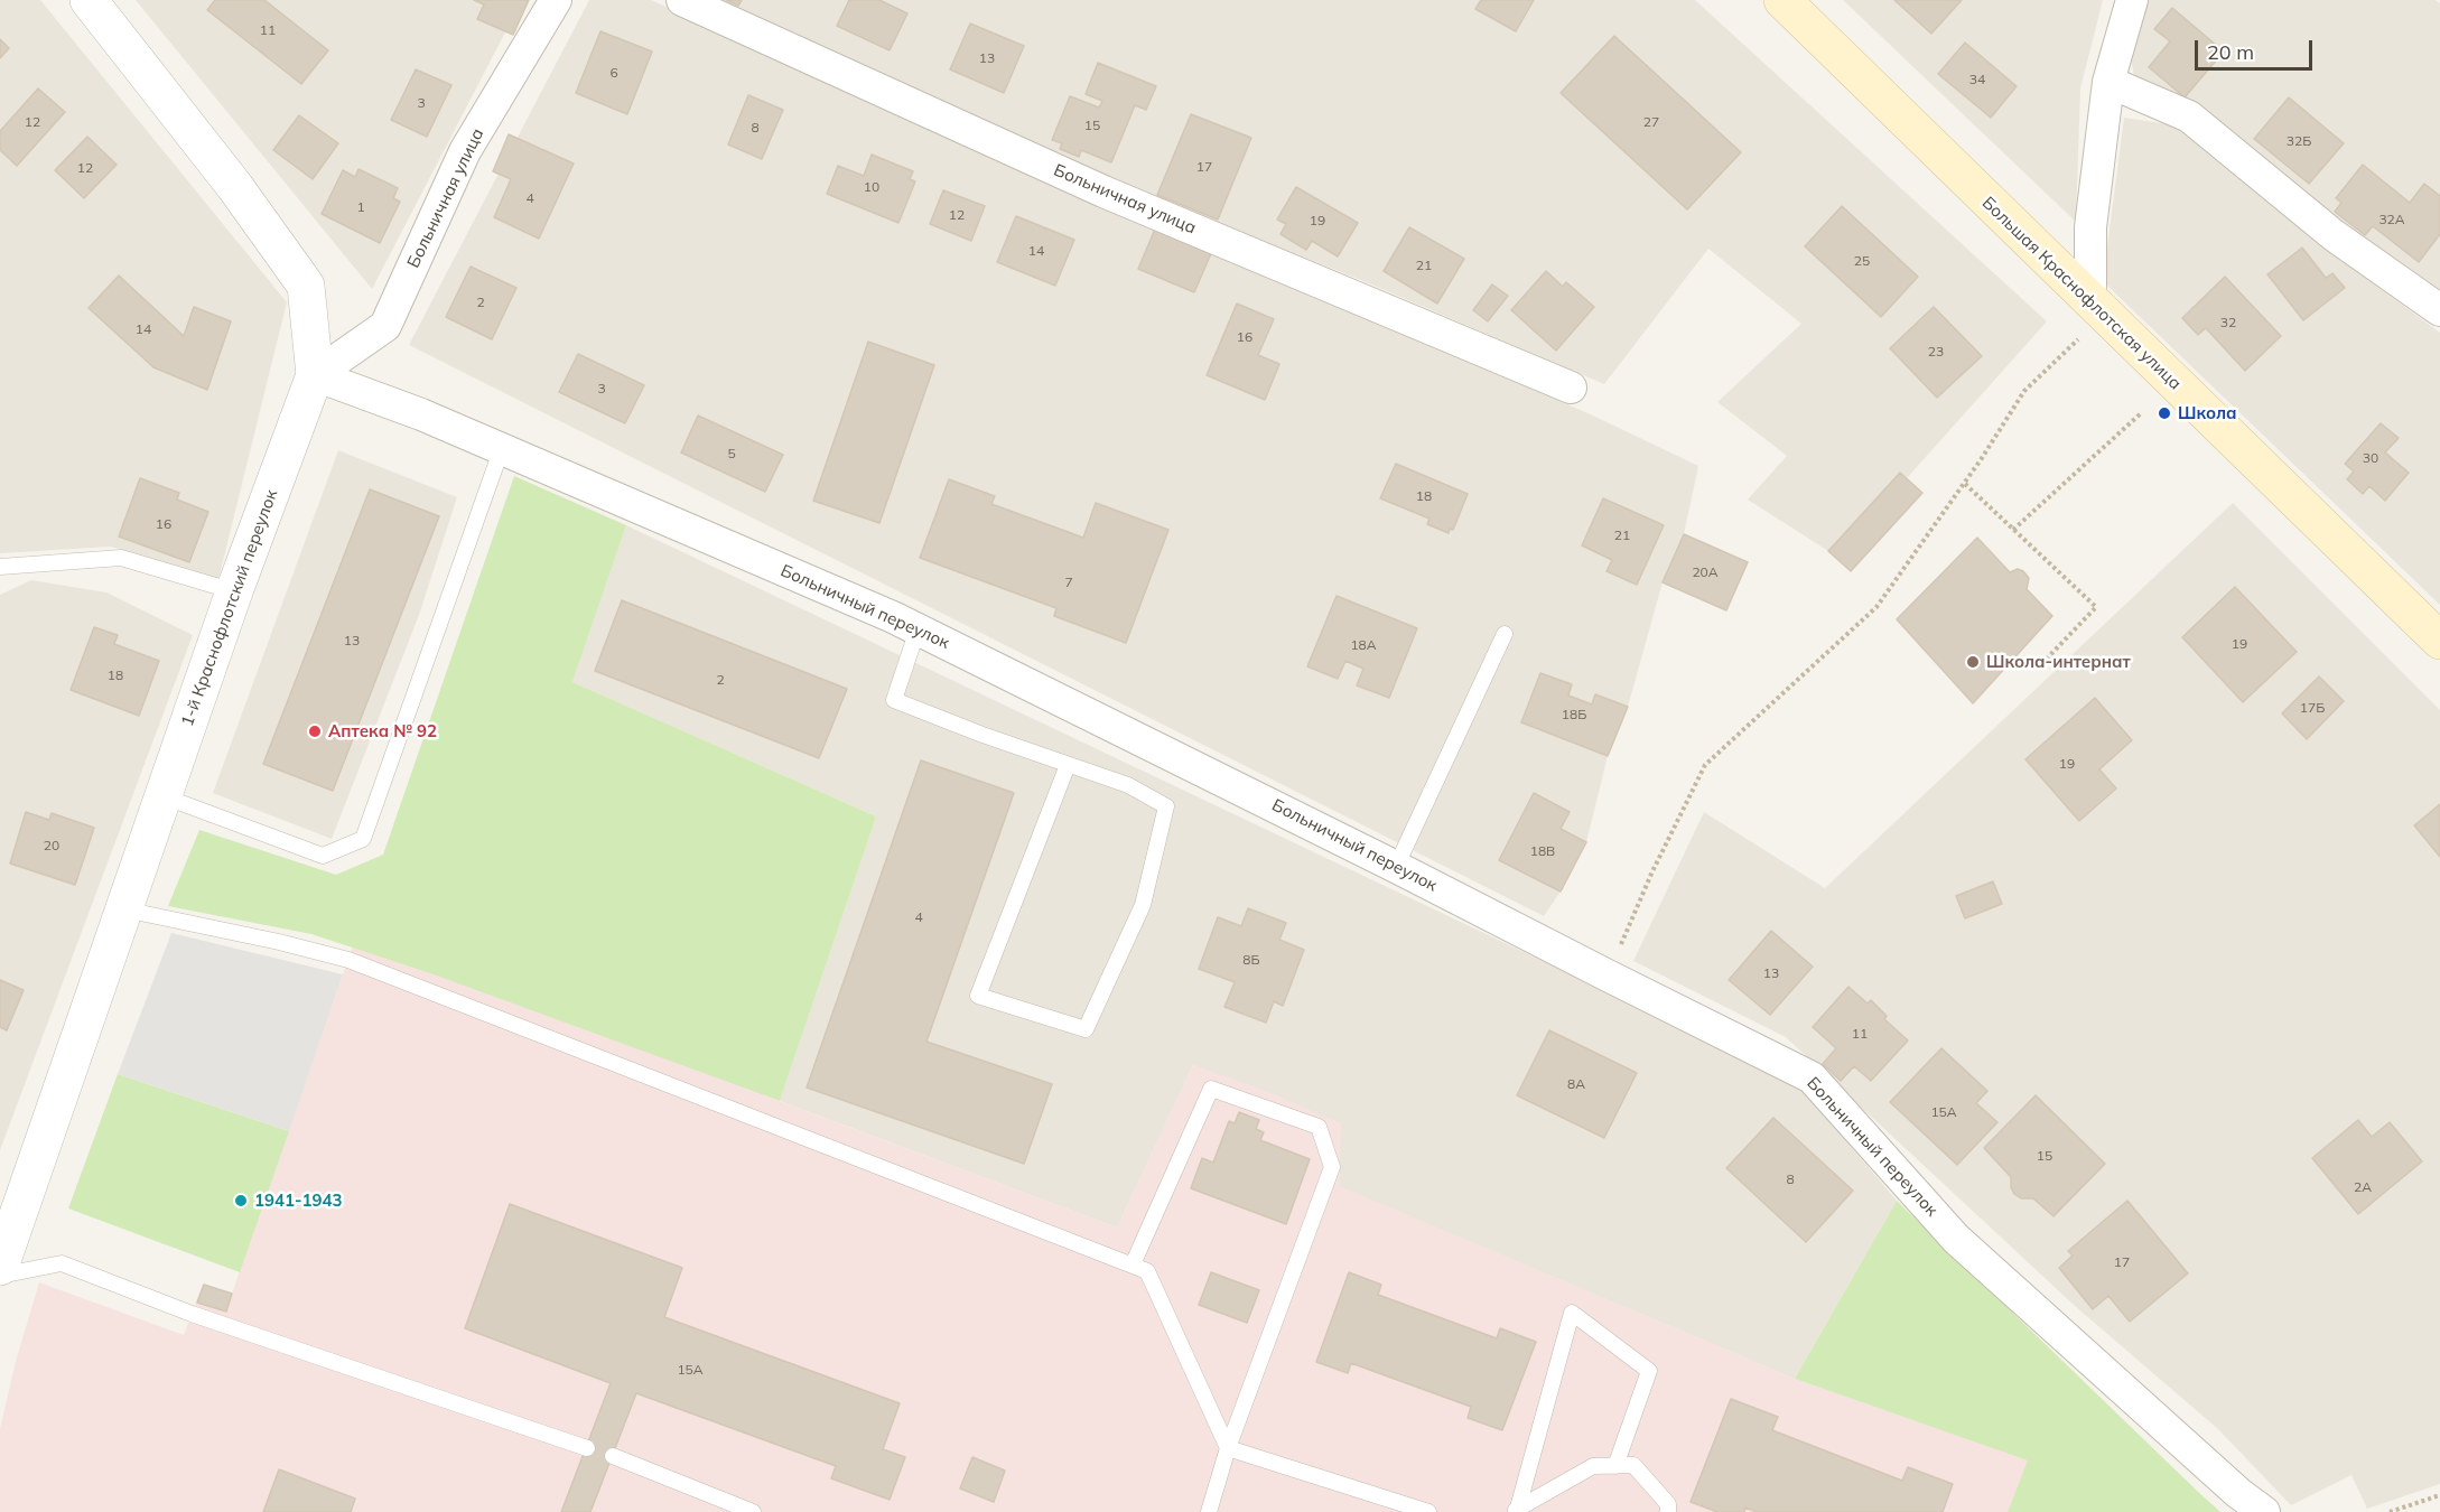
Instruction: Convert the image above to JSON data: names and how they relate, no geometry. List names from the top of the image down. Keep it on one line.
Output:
{"streets":{"main road":["Большая Краснофлотская улица"],"street":["Больничная улица","Больничный переулок","1-й Краснофлотский переулок"]},"crossings":[["Больничная улица","Больничный переулок"],["Больничная улица","1-й Краснофлотский переулок"],["Больничный переулок","1-й Краснофлотский переулок"]],"places":["Школа","Школа-интернат","Аптека № 92","1941-1943"],"house_numbers":["11","13","6","34","3","12","27","15","8","32Б","17","12","10","4","1","12","32А","19","14","25","21","2","32","14","16","23","3","5","30","18","16","21","20А","7","13","19","18А","18","2","17Б","18Б","19","20","18В","4","8Б","13","11","8А","15А","15","8","2А","17","15А"],"scale_bar":"20 m"}
